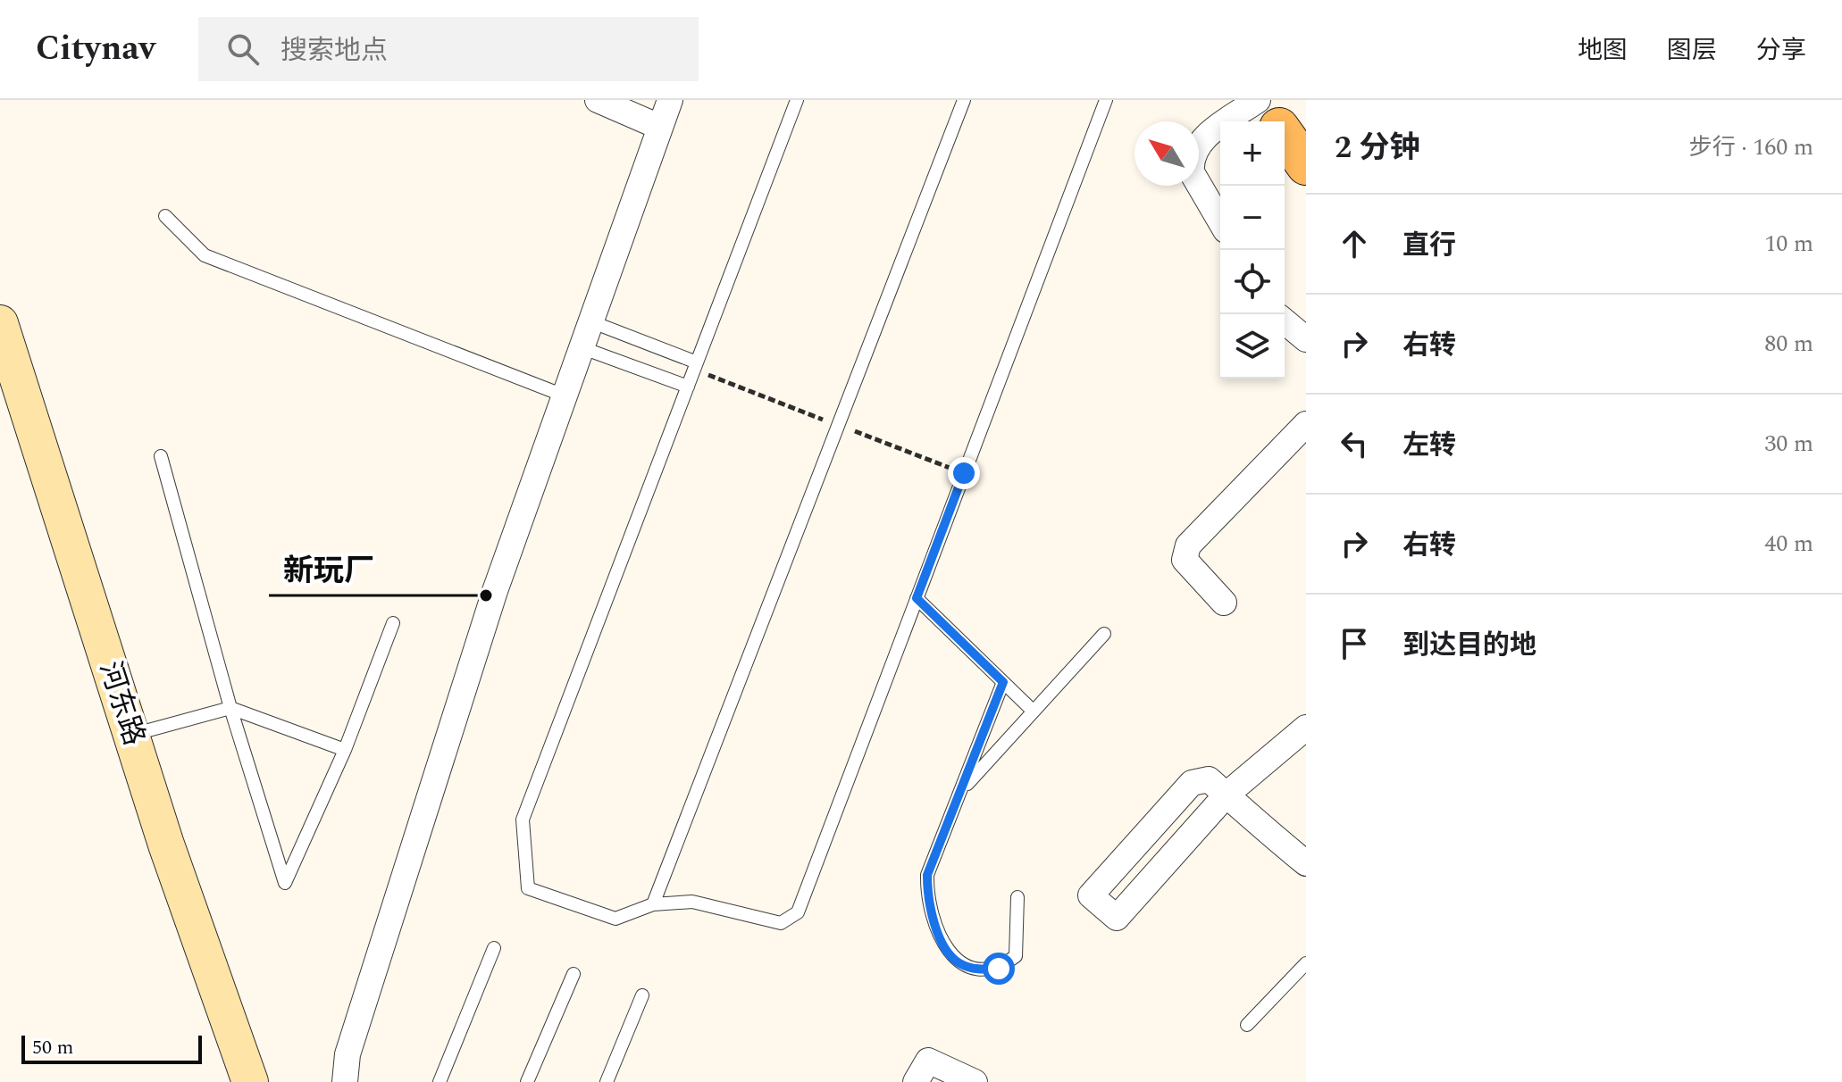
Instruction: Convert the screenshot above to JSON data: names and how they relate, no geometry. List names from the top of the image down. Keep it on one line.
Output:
{"streets":{"main road":["河东路"]},"places":["新玩厂"],"scale_bar":"50 m","north":"top left","page":{"header":"Citynav","search":"搜索地点","nav":["地图","图层","分享"],"heading":["2 分钟","步行 · 160 m"],"map_buttons":["+","−"],"list":[["直行","10 m"],["右转","80 m"],["左转","30 m"],["右转","40 m"],"到达目的地"],"scale":"50 m"}}
